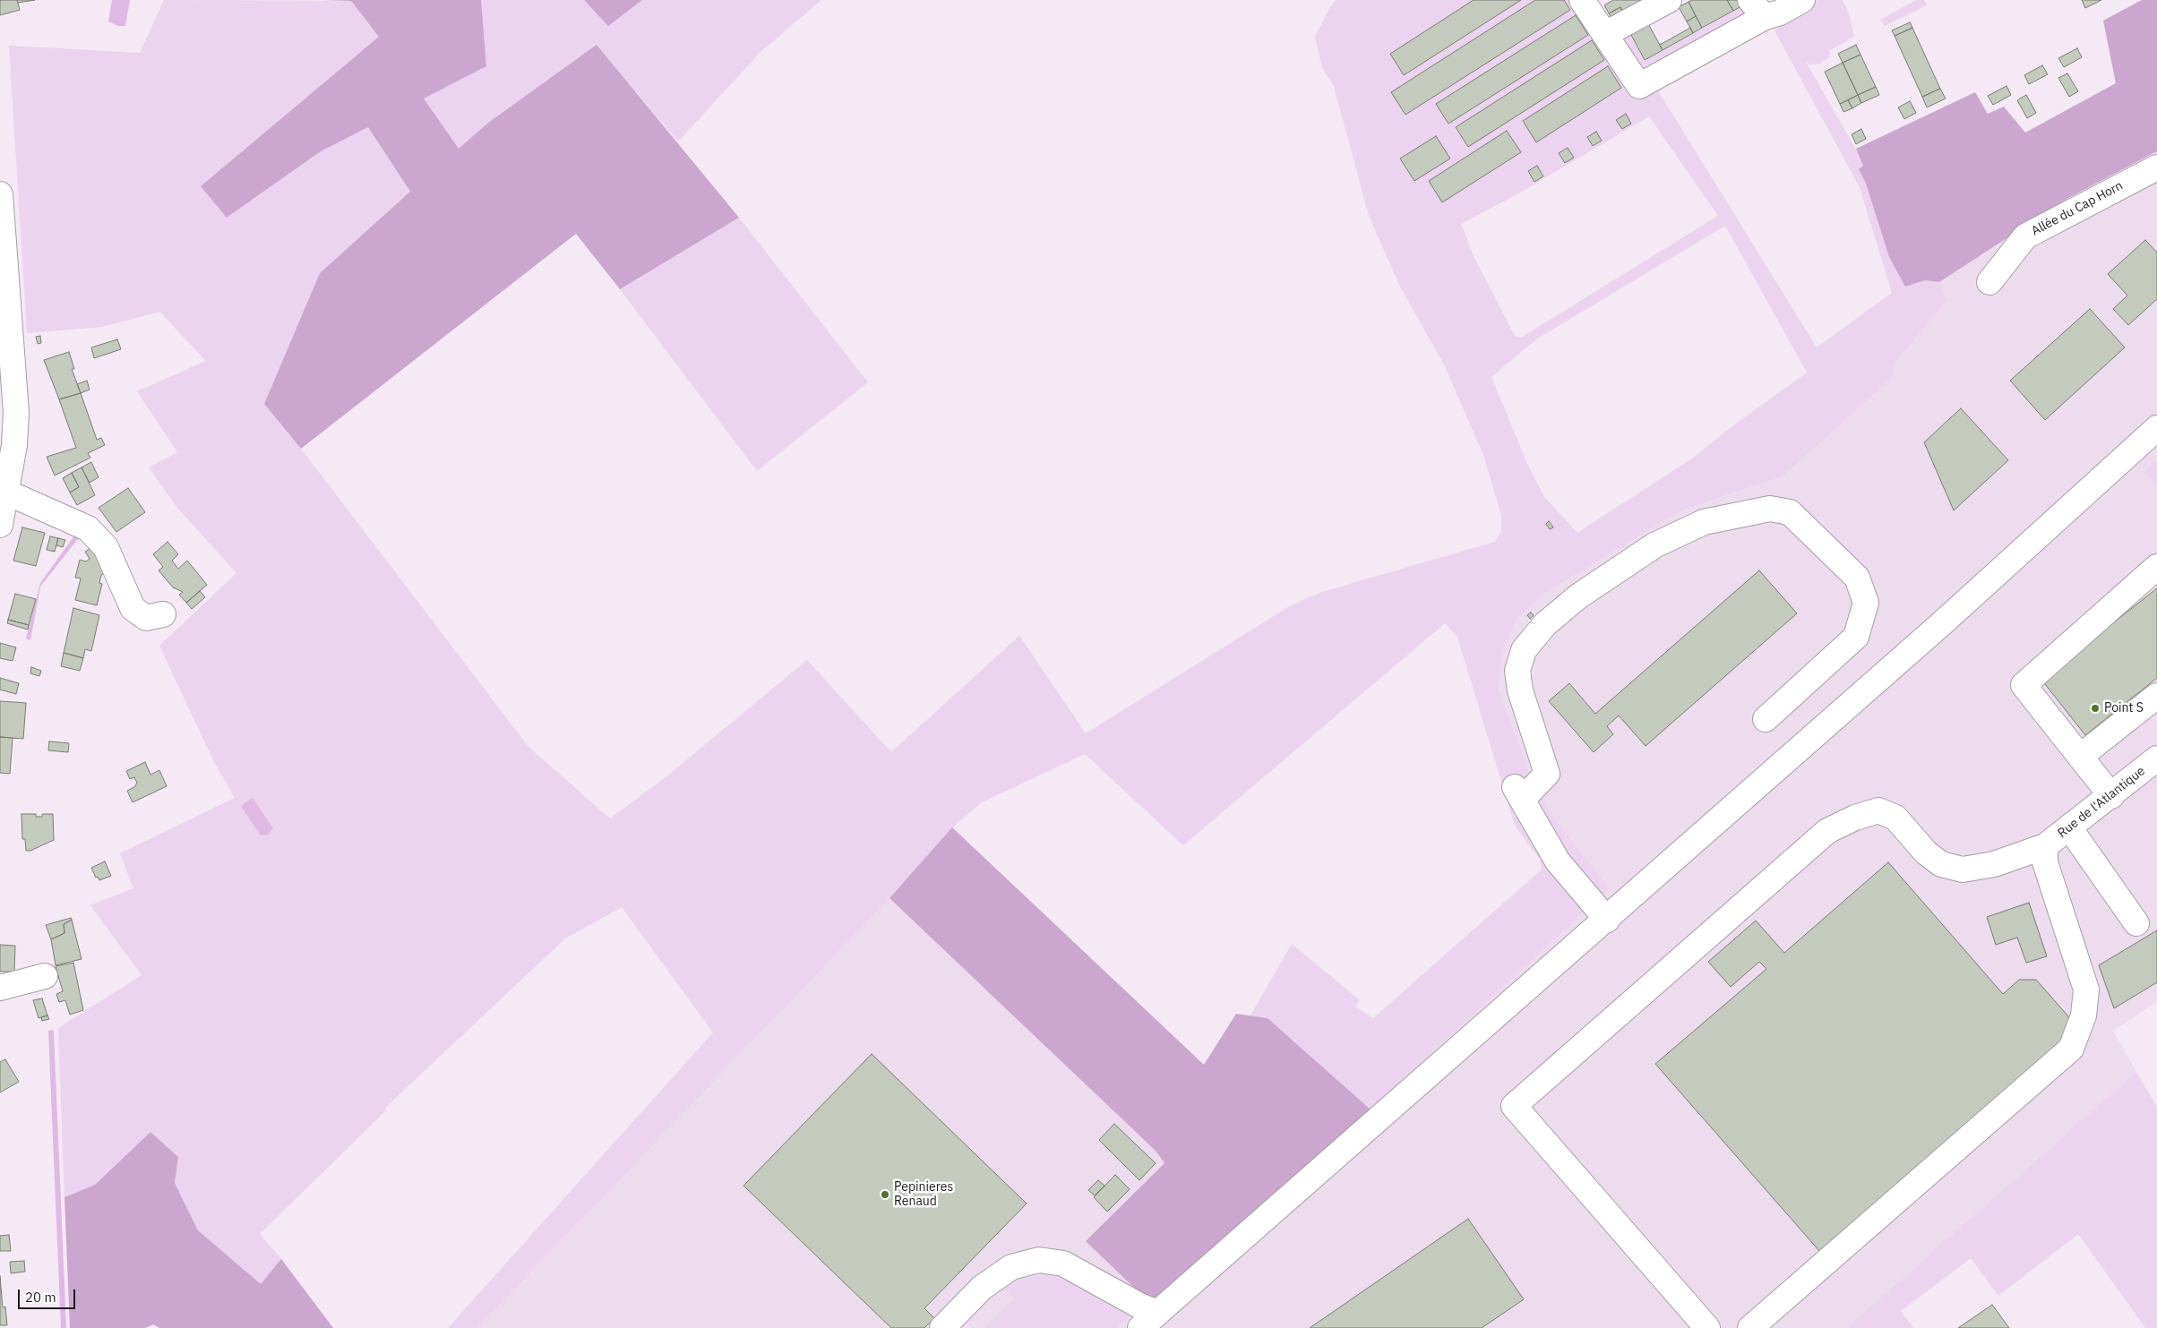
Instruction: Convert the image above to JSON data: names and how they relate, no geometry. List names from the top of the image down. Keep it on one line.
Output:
{"streets":{"main road":["Allée du Cap Horn","Rue de l'Atlantique"]},"places":["Point S","Pepinieres Renaud"],"scale_bar":"20 m"}
